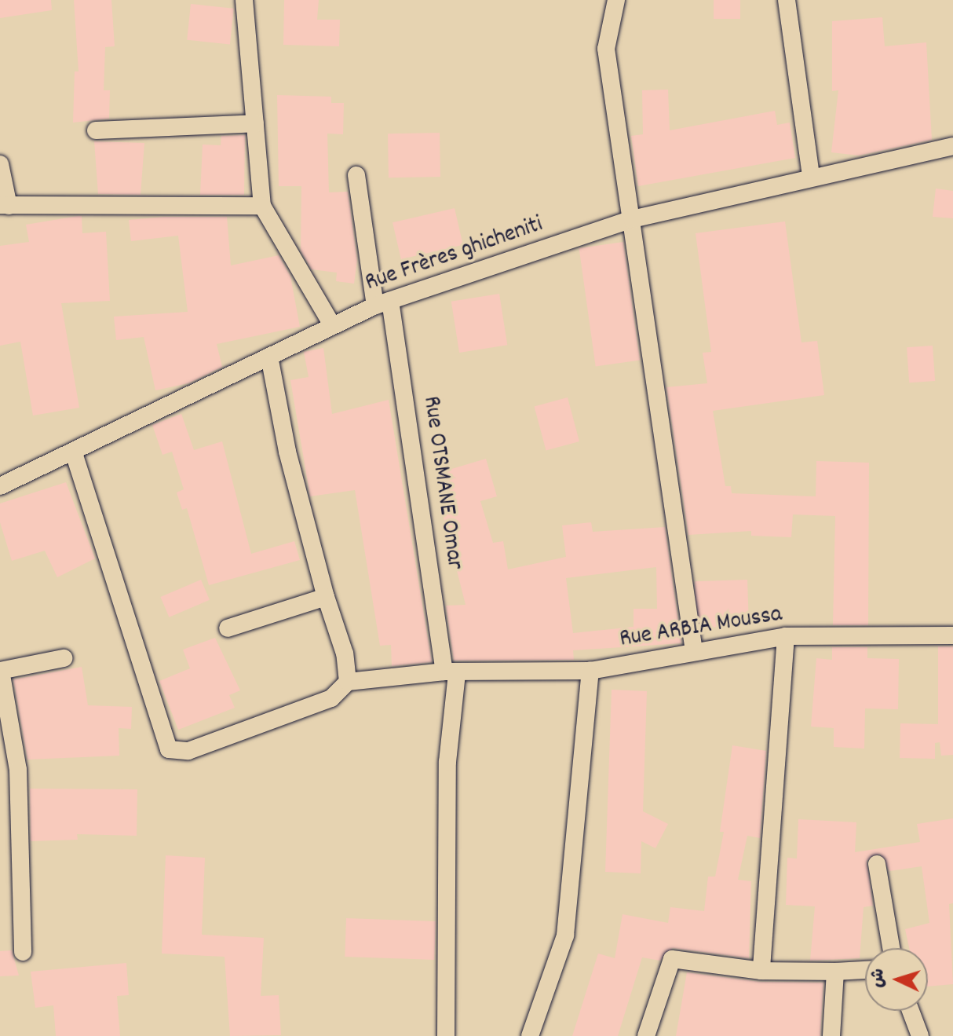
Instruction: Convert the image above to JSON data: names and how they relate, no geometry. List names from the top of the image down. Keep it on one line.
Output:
{"streets":{"street":["Rue Frères ghicheniti","Rue OTSMANE Omar","Rue ARBIA Moussa"]},"crossings":[["Rue Frères ghicheniti","Rue OTSMANE Omar"],["Rue OTSMANE Omar","Rue ARBIA Moussa"]],"north":"left"}
